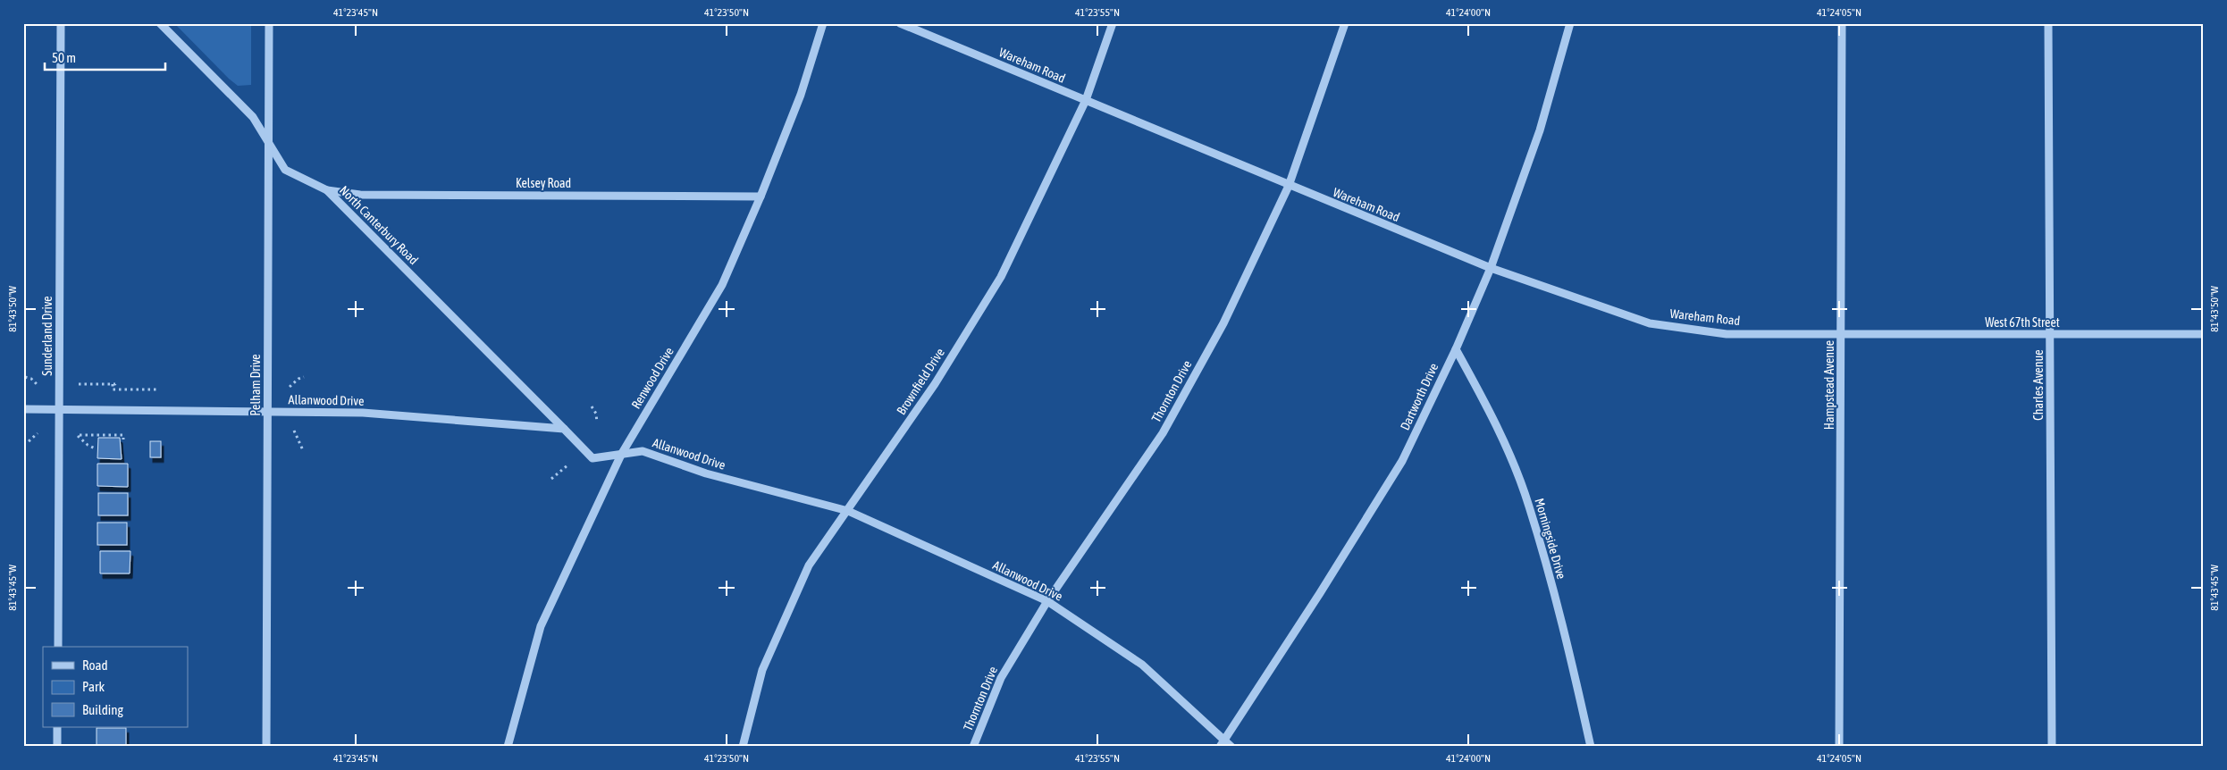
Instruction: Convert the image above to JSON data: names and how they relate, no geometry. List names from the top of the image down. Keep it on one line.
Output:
{"streets":{"street":["Wareham Road","Kelsey Road","North Canterbury Road","West 67th Street","Sunderland Drive","Renwood Drive","Brownfield Drive","Pelham Drive","Hampstead Avenue","Charles Avenue","Thornton Drive","Dartworth Drive","Allanwood Drive","Morningside Drive"]},"crossings":[["Wareham Road","West 67th Street"],["Wareham Road","Brownfield Drive"],["Wareham Road","Hampstead Avenue"],["Wareham Road","Thornton Drive"],["Wareham Road","Dartworth Drive"],["Kelsey Road","North Canterbury Road"],["Kelsey Road","Renwood Drive"],["North Canterbury Road","Pelham Drive"],["North Canterbury Road","Allanwood Drive"],["West 67th Street","Hampstead Avenue"],["West 67th Street","Charles Avenue"],["Sunderland Drive","Allanwood Drive"],["Renwood Drive","Allanwood Drive"],["Brownfield Drive","Allanwood Drive"],["Pelham Drive","Allanwood Drive"],["Thornton Drive","Allanwood Drive"],["Dartworth Drive","Allanwood Drive"],["Dartworth Drive","Morningside Drive"]],"legend":["Road","Park","Building"],"scale_bar":"50 m","coordinates":["41°23'45\"N","41°23'50\"N","41°23'55\"N","41°24'00\"N","41°24'05\"N","81°43'50\"W","81°43'45\"W"]}
